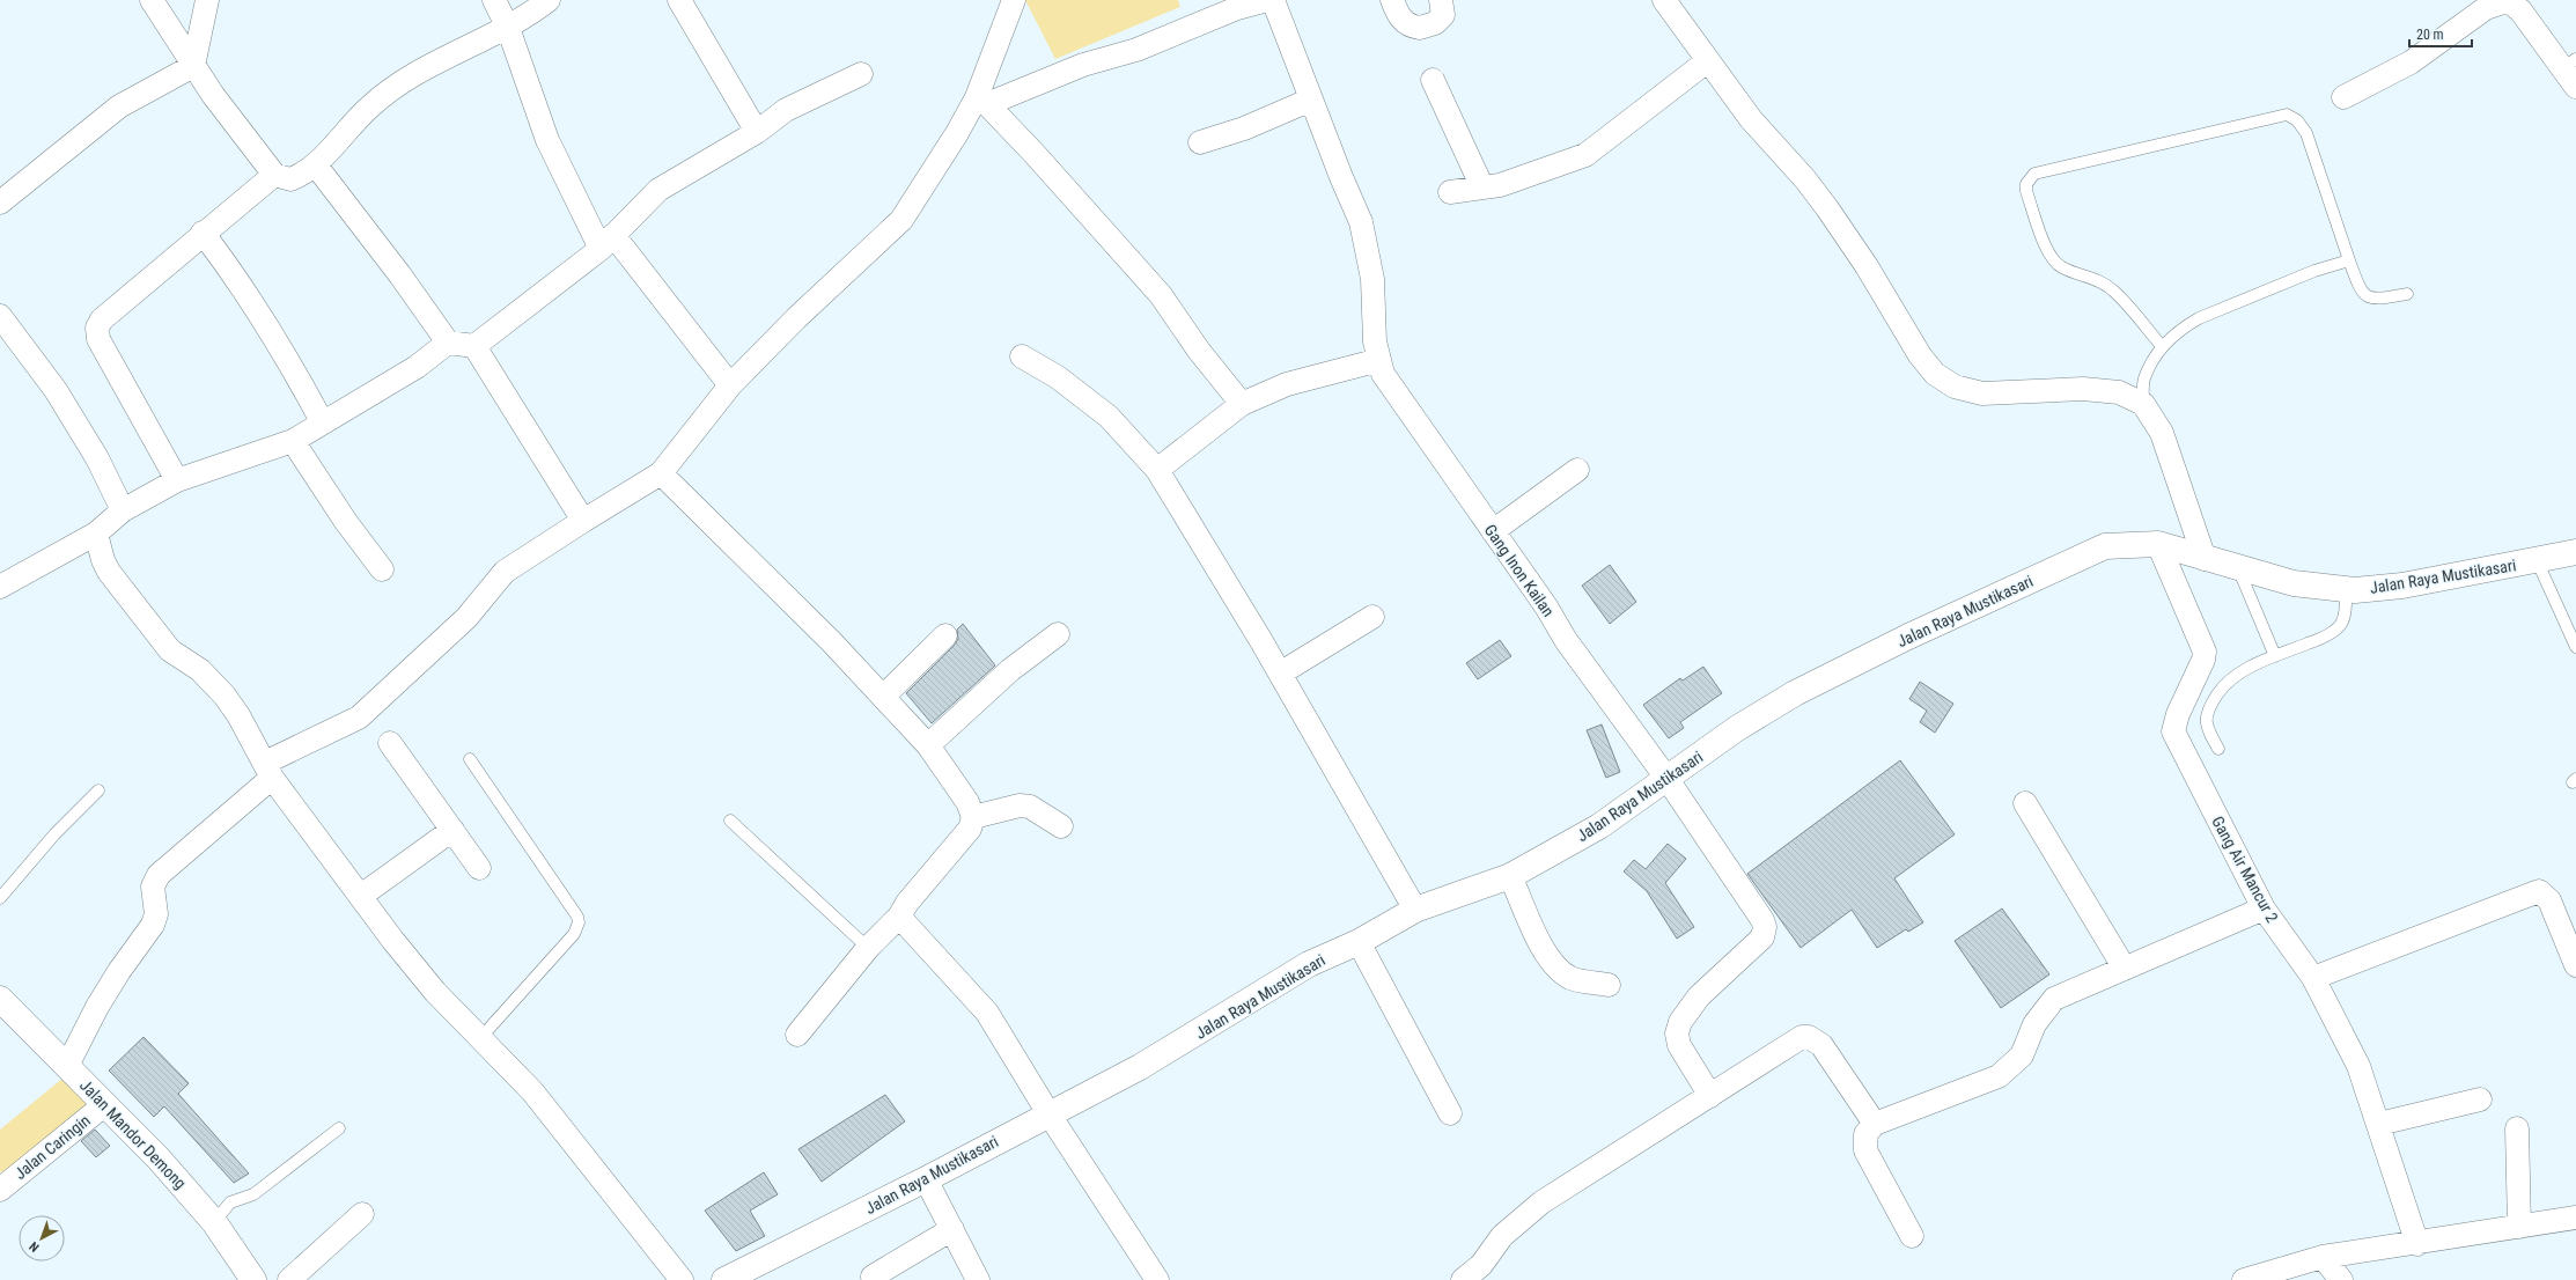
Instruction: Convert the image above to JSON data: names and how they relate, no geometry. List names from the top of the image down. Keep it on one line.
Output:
{"streets":{"main road":["Jalan Raya Mustikasari","Jalan Mandor Demong"],"street":["Gang Inon Kailan","Gang Air Mancur 2","Jalan Caringin"]},"crossings":[["Gang Inon Kailan","Jalan Raya Mustikasari"],["Jalan Raya Mustikasari","Gang Air Mancur 2"],["Jalan Mandor Demong","Jalan Caringin"]],"scale_bar":"20 m","north":"bottom left"}
